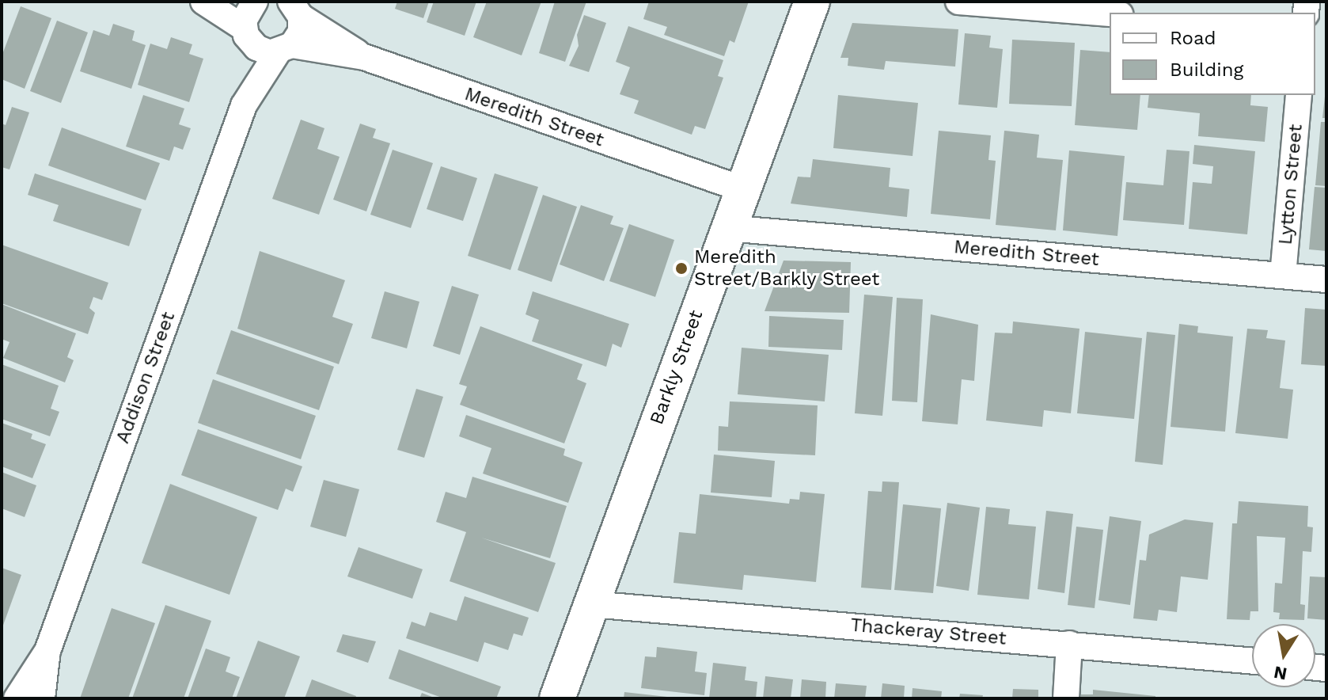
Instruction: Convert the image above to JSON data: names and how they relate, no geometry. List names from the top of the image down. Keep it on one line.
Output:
{"streets":{"main road":["Barkly Street"],"street":["Meredith Street","Lytton Street","Addison Street","Thackeray Street"]},"crossings":[["Meredith Street","Lytton Street"],["Meredith Street","Barkly Street"],["Meredith Street","Addison Street"],["Barkly Street","Thackeray Street"]],"places":["Meredith Street/Barkly Street"],"legend":["Road","Building"],"north":"bottom"}
